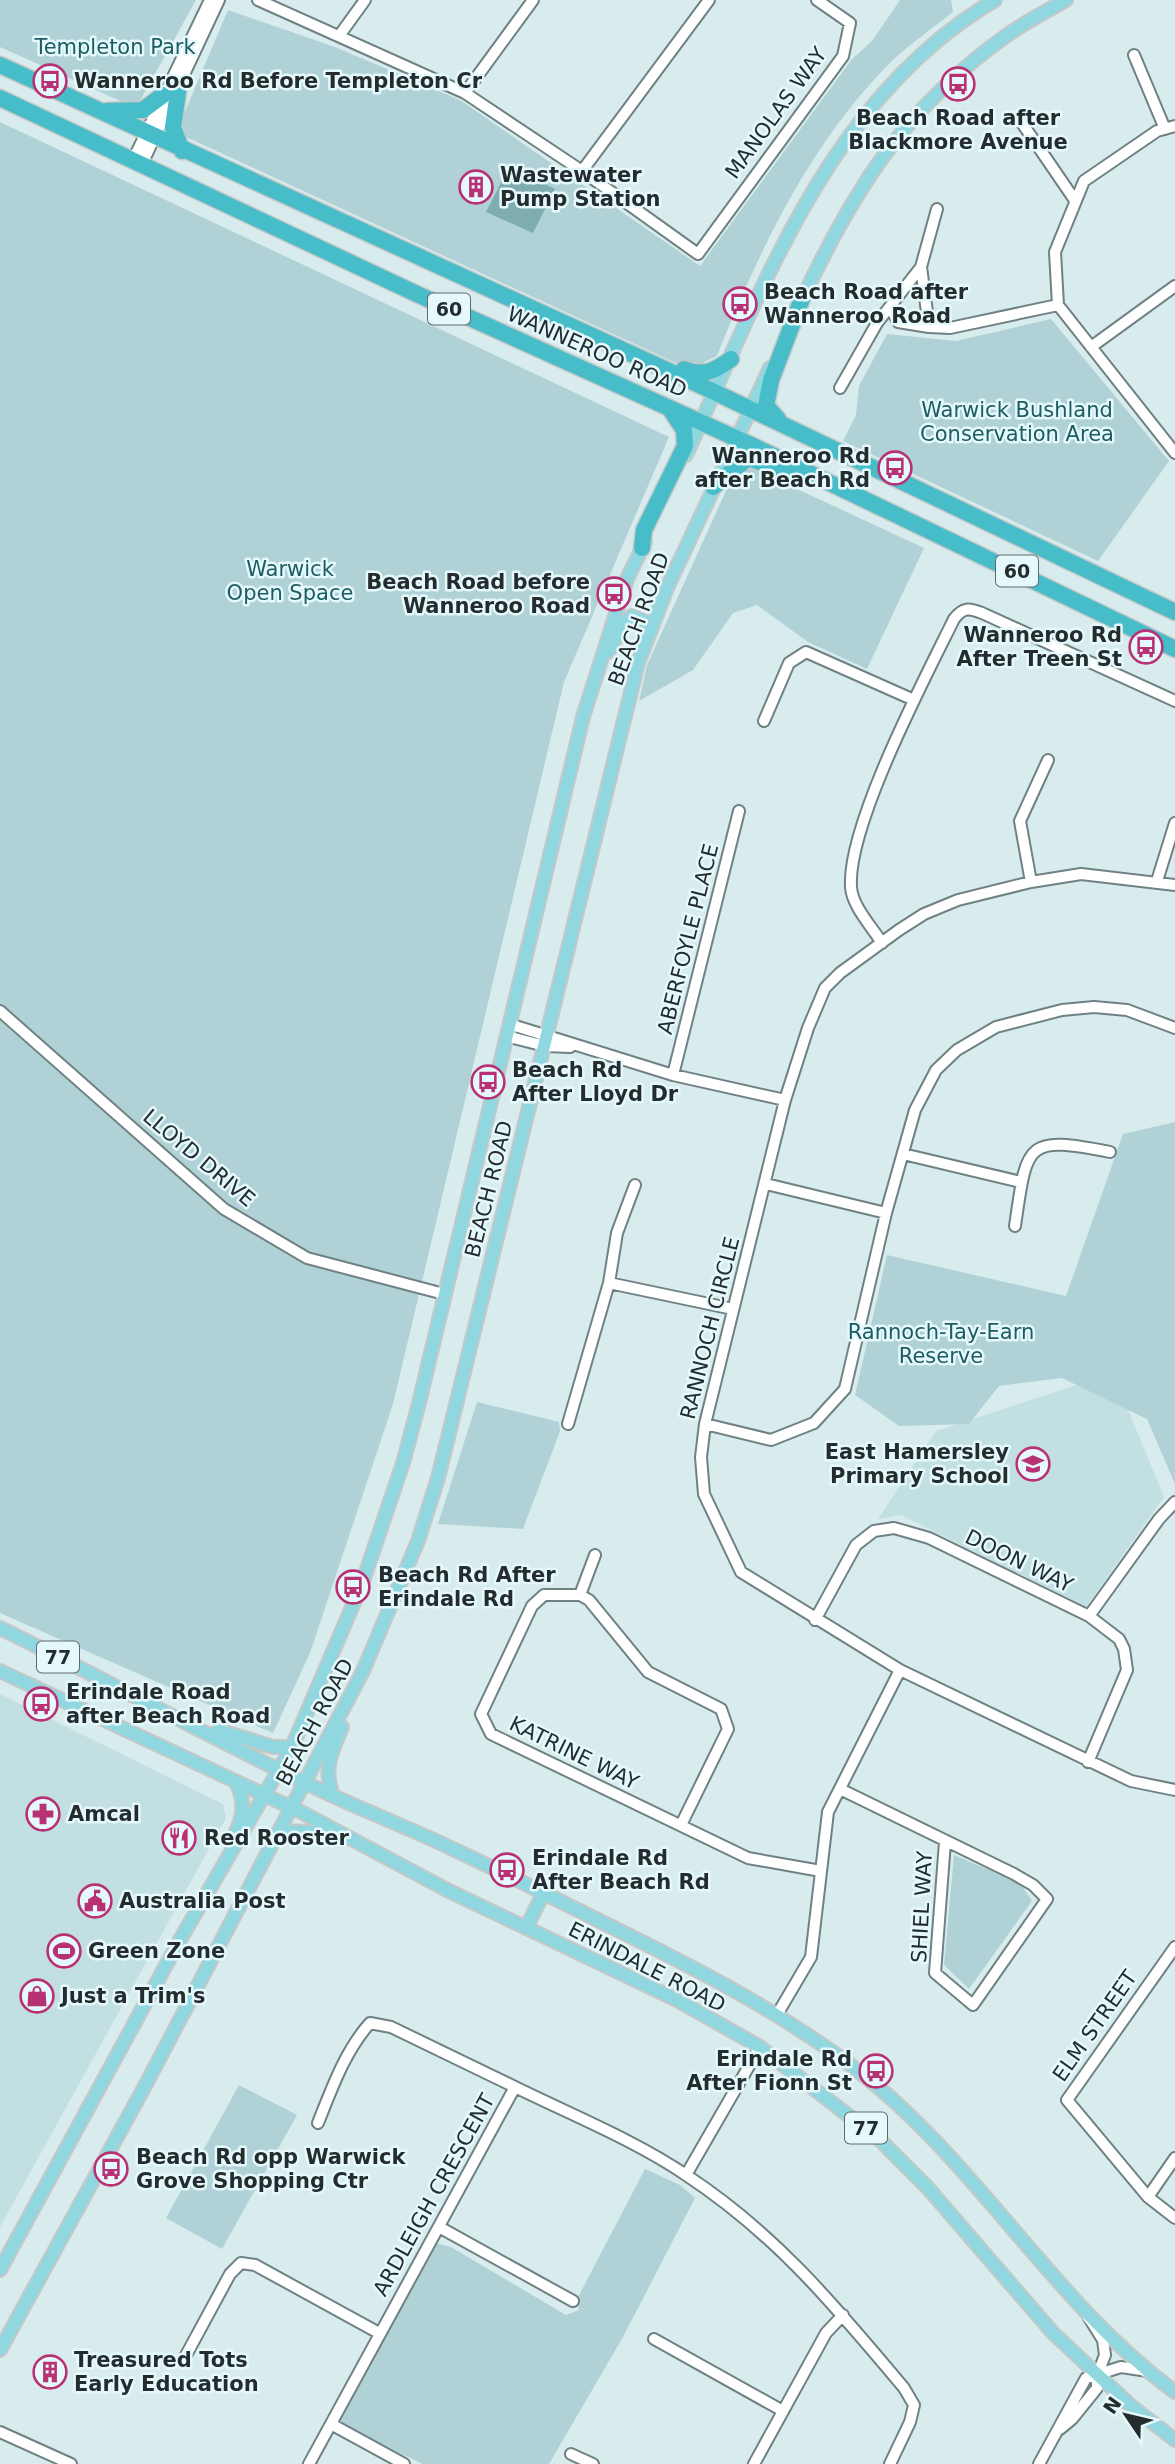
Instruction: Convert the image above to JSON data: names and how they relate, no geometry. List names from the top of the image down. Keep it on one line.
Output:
{"streets":{"highway":["60","WANNEROO ROAD"],"main road":["BEACH ROAD","77","ERINDALE ROAD"],"street":["MANOLAS WAY","ABERFOYLE PLACE","LLOYD DRIVE","RANNOCH CIRCLE","DOON WAY","KATRINE WAY","SHIEL WAY","ELM STREET","ARDLEIGH CRESCENT"]},"crossings":[["WANNEROO ROAD","BEACH ROAD"],["BEACH ROAD","LLOYD DRIVE"],["BEACH ROAD","ERINDALE ROAD"],["RANNOCH CIRCLE","DOON WAY"]],"parks":["Templeton Park","Warwick Bushland Conservation Area","Warwick Open Space","Rannoch-Tay-Earn Reserve"],"places":{"bus stop":["Wanneroo Rd Before Templeton Cr","Beach Road after Blackmore Avenue","Beach Road after Wanneroo Road","Wanneroo Rd after Beach Rd","Beach Road before Wanneroo Road","Wanneroo Rd After Treen St","Beach Rd After Lloyd Dr","Beach Rd After Erindale Rd","Erindale Road after Beach Road","Erindale Rd After Beach Rd","Erindale Rd After Fionn St","Beach Rd opp Warwick Grove Shopping Ctr"],"building":["Wastewater Pump Station","Treasured Tots Early Education"],"school or university":["East Hamersley Primary School"],"pharmacy":["Amcal"],"restaurant":["Red Rooster"],"public building":["Australia Post"],"sports":["Green Zone"],"shop":["Just a Trim's"]},"north":"top left"}
